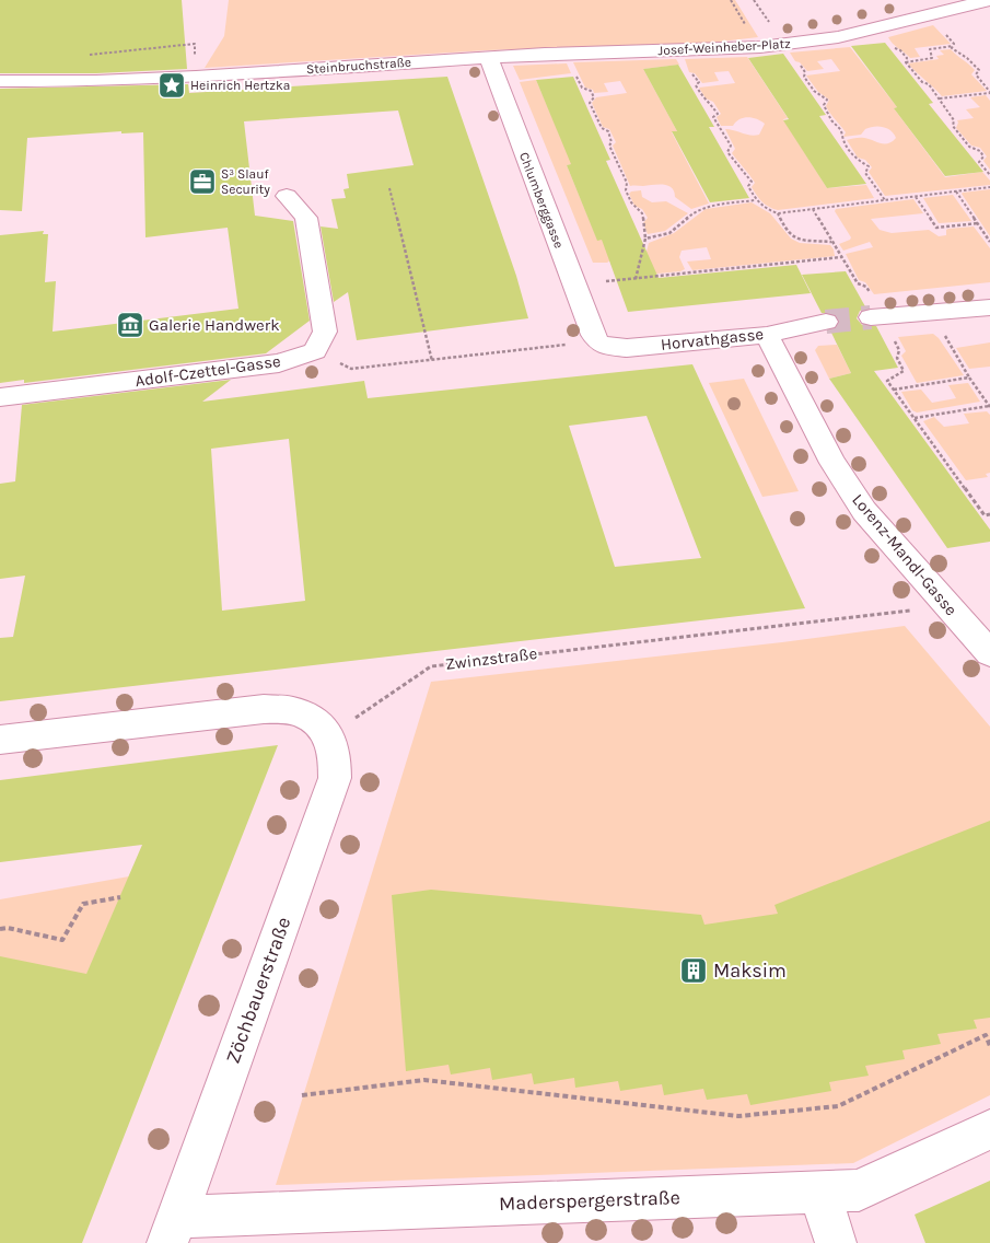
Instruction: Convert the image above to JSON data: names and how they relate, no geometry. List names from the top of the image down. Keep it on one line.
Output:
{"streets":{"street":["Josef-Weinheber-Platz","Steinbruchstraße","Chlumberggasse","Horvathgasse","Adolf-Czettel-Gasse","Lorenz-Mandl-Gasse","Zöchbauerstraße","Maderspergerstraße"],"path":["Zwinzstraße"]},"crossings":[["Josef-Weinheber-Platz","Steinbruchstraße"],["Josef-Weinheber-Platz","Chlumberggasse"],["Steinbruchstraße","Chlumberggasse"],["Chlumberggasse","Horvathgasse"],["Horvathgasse","Lorenz-Mandl-Gasse"],["Lorenz-Mandl-Gasse","Zwinzstraße"],["Zwinzstraße","Zöchbauerstraße"],["Zöchbauerstraße","Maderspergerstraße"]],"places":{"place":["Heinrich Hertzka"],"office":["S³ Slauf Security"],"museum":["Galerie Handwerk"],"building":["Maksim"]}}
